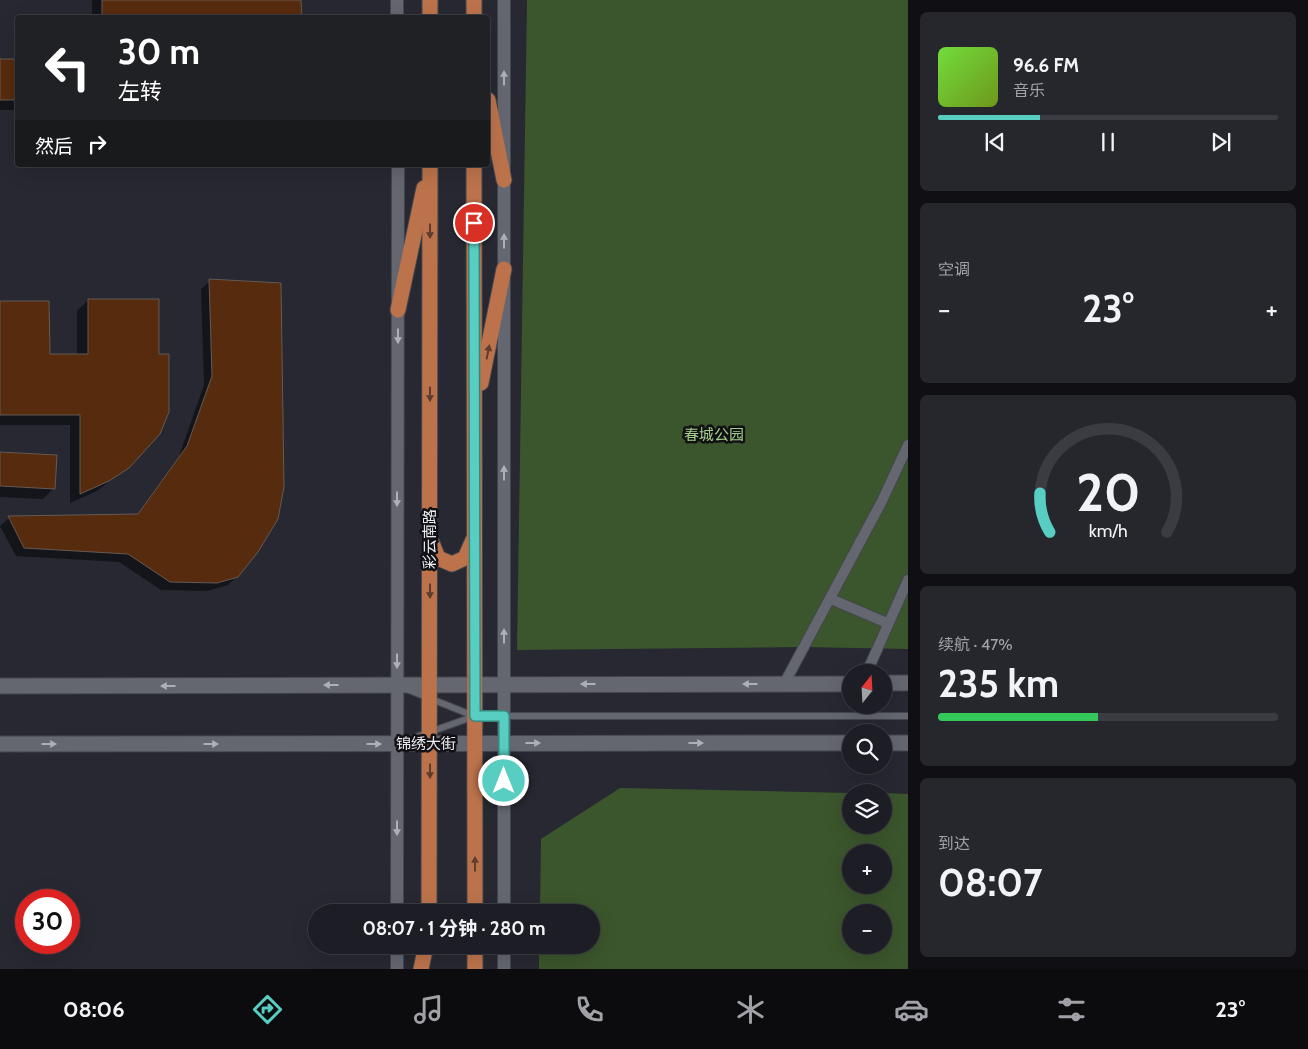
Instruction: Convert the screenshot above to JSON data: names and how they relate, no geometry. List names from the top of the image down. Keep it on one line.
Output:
{"streets":{"main road":["彩云南路","锦绣大街"]},"crossings":[["彩云南路","锦绣大街"]],"parks":["春城公园"],"north":"top","page":{"turn":["30 m","左转"],"song":["96.6 FM","音乐"],"then":"然后","tile":["空调",["续航 · 47%","235 km"],["到达","08:07"]],"heat":["−","23°","+"],"map_buttons":["+","−"],"limit":"30","trip":"08:07 · 1 分钟 · 280 m","tabs":["08:06","23°"],"gauge":["20","km/h"]}}
